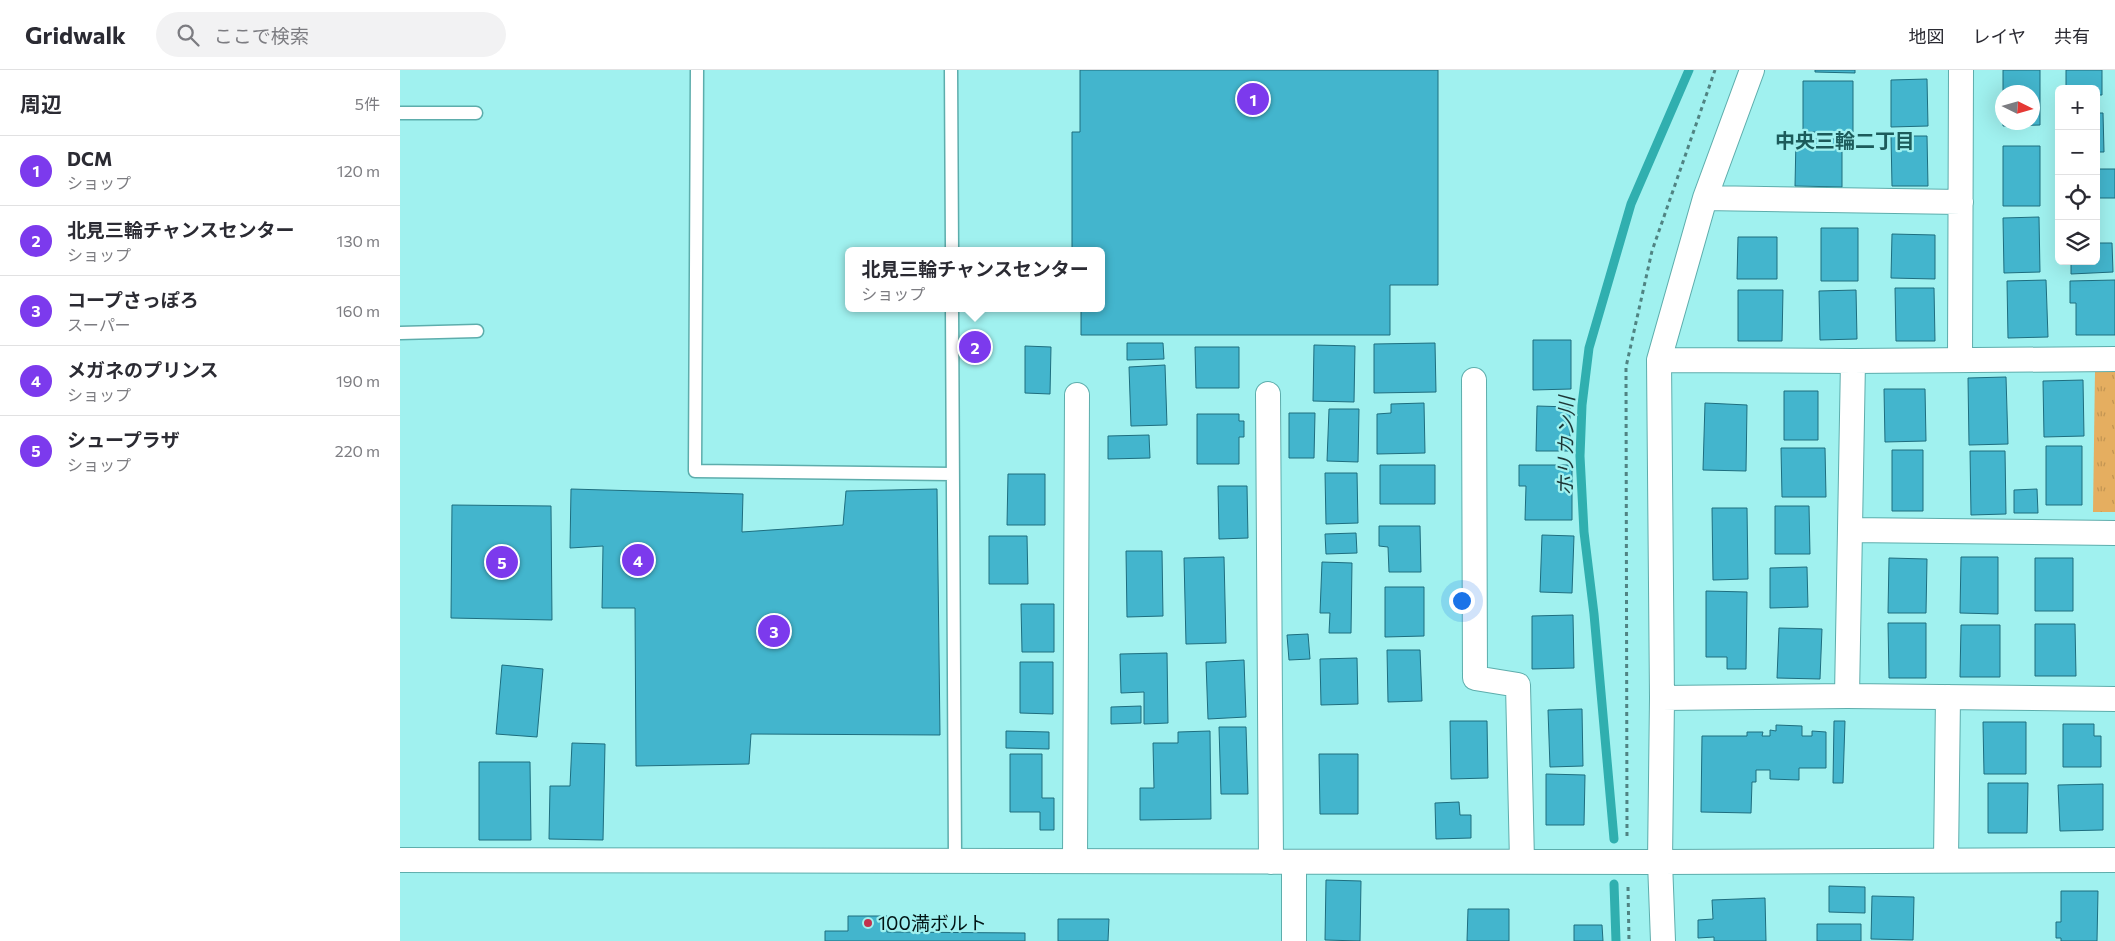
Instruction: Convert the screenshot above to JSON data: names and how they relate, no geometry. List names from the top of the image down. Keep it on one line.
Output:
{"districts":["中央三輪二丁目"],"water":["ホリカン川"],"places":["100満ボルト"],"north":"right","page":{"header":"Gridwalk","search":"ここで検索","nav":["地図","レイヤ","共有"],"heading":["周辺","5件"],"pins":["1","2","4","5","3"],"map_buttons":["+","−"],"list":[{"mark":"1","name":"DCM","note":"ショップ","value":"120 m"},{"mark":"2","name":"北見三輪チャンスセンター","note":"ショップ","value":"130 m"},{"mark":"3","name":"コープさっぽろ","note":"スーパー","value":"160 m"},{"mark":"4","name":"メガネのプリンス","note":"ショップ","value":"190 m"},{"mark":"5","name":"シュープラザ","note":"ショップ","value":"220 m"}],"popup":["北見三輪チャンスセンター","ショップ"]}}
